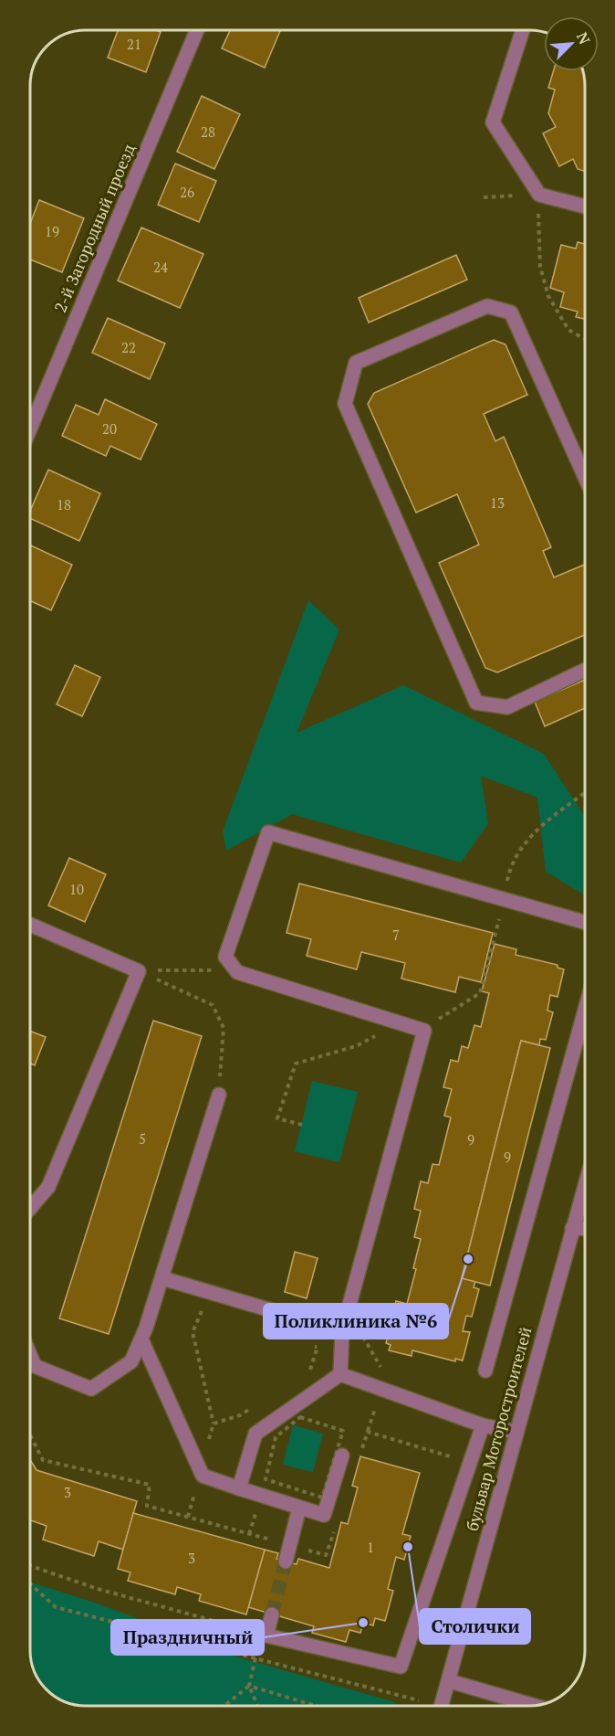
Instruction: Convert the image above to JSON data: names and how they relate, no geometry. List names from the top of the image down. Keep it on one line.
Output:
{"streets":{"street":["2-й Загородный проезд","бульвар Моторостроителей"]},"places":["Поликлиника №6","Столички","Праздничный"],"house_numbers":["21","28","26","19","24","22","20","13","18","10","7","5","9","9","3","1","3"],"north":"top right"}
